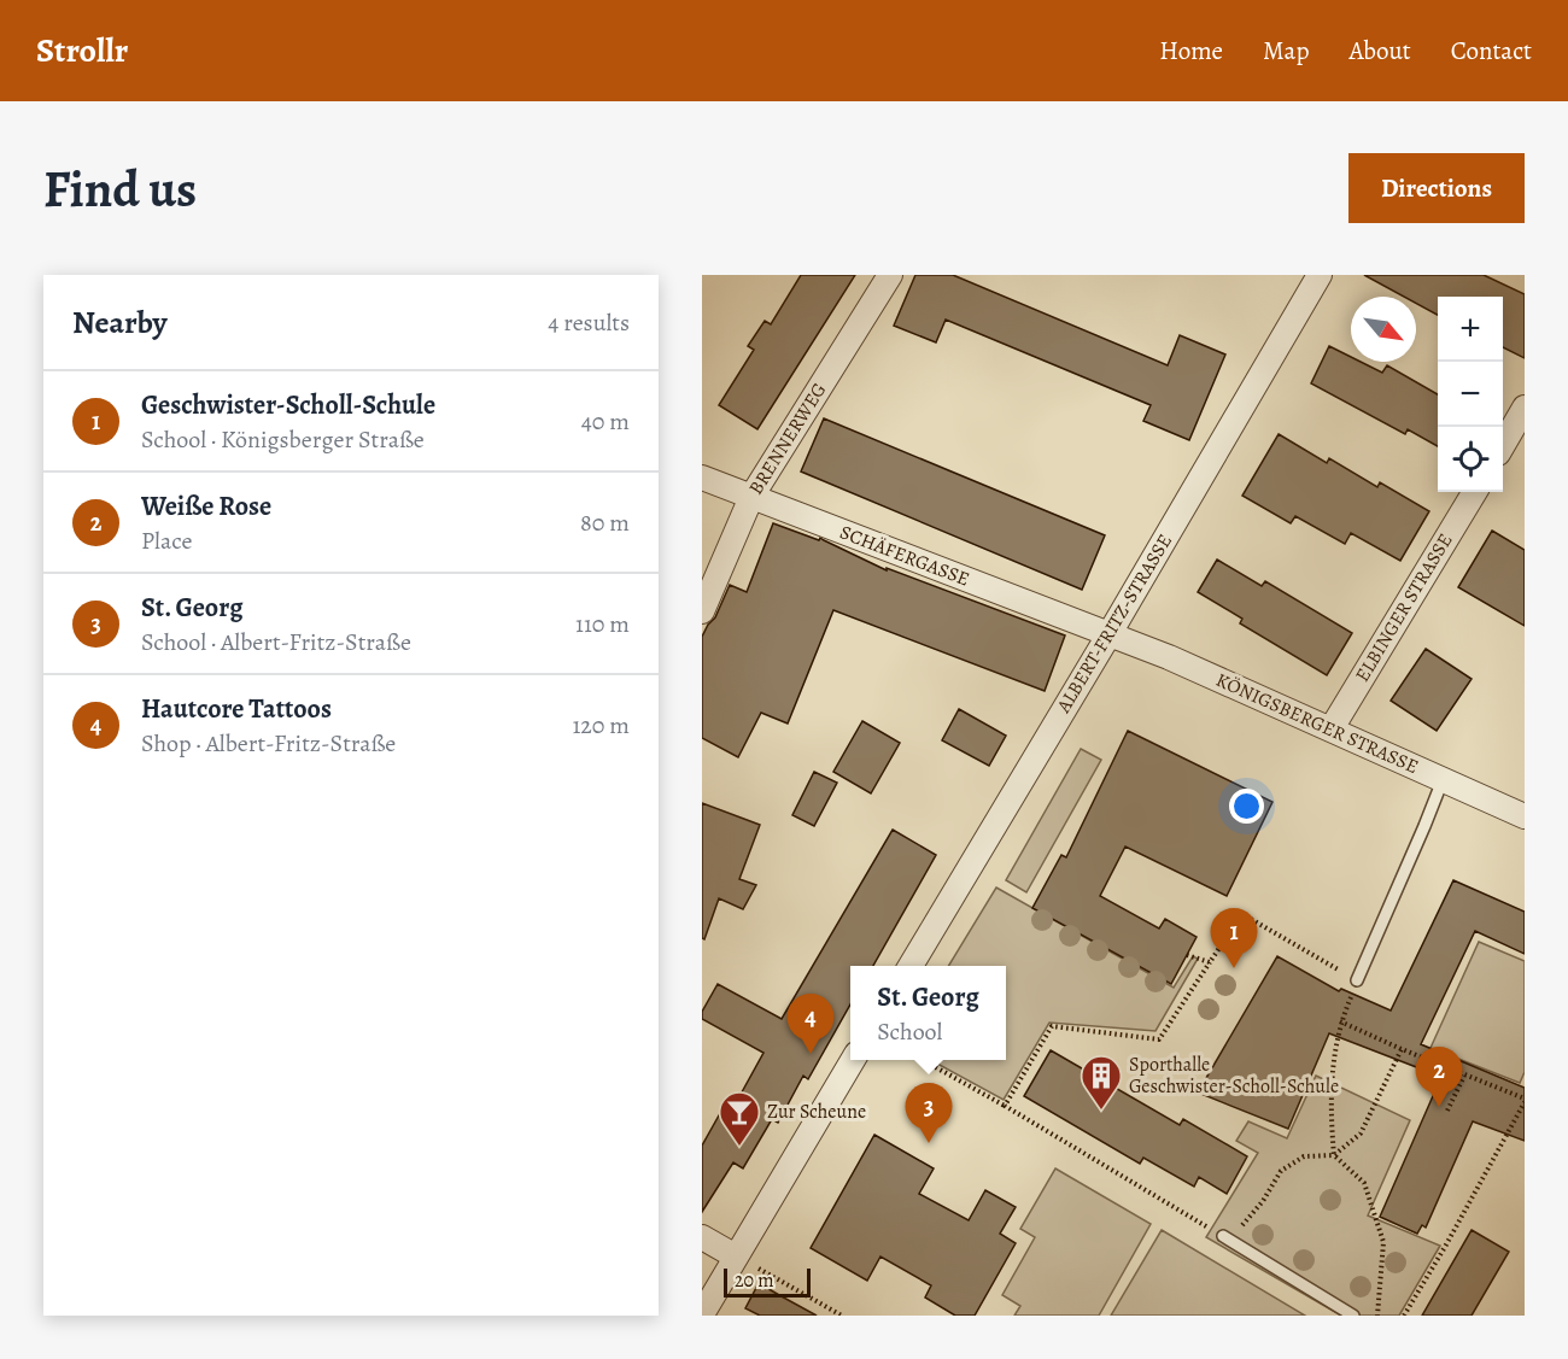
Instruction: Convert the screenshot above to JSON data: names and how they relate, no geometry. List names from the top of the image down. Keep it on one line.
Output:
{"streets":{"street":["BRENNERWEG","SCHÄFERGASSE","ELBINGER STRASSE","ALBERT-FRITZ-STRASSE","KÖNIGSBERGER STRASSE"]},"crossings":[["BRENNERWEG","SCHÄFERGASSE"],["SCHÄFERGASSE","ALBERT-FRITZ-STRASSE"],["SCHÄFERGASSE","KÖNIGSBERGER STRASSE"],["ELBINGER STRASSE","KÖNIGSBERGER STRASSE"],["ALBERT-FRITZ-STRASSE","KÖNIGSBERGER STRASSE"]],"places":{"building":["Sporthalle Geschwister-Scholl-Schule"],"bar":["Zur Scheune"]},"scale_bar":"20 m","north":"bottom right","page":{"header":"Strollr","nav":["Home","Map","About","Contact"],"buttons":"Directions","title":"Find us","heading":["Nearby","4 results"],"map_buttons":["+","−"],"list":[{"mark":"1","name":"Geschwister-Scholl-Schule","note":"School · Königsberger Straße","value":"40 m"},{"mark":"2","name":"Weiße Rose","note":"Place","value":"80 m"},{"mark":"3","name":"St. Georg","note":"School · Albert-Fritz-Straße","value":"110 m"},{"mark":"4","name":"Hautcore Tattoos","note":"Shop · Albert-Fritz-Straße","value":"120 m"}],"pins":["1","4","2","3"],"popup":["St. Georg","School"],"scale":"20 m"}}
